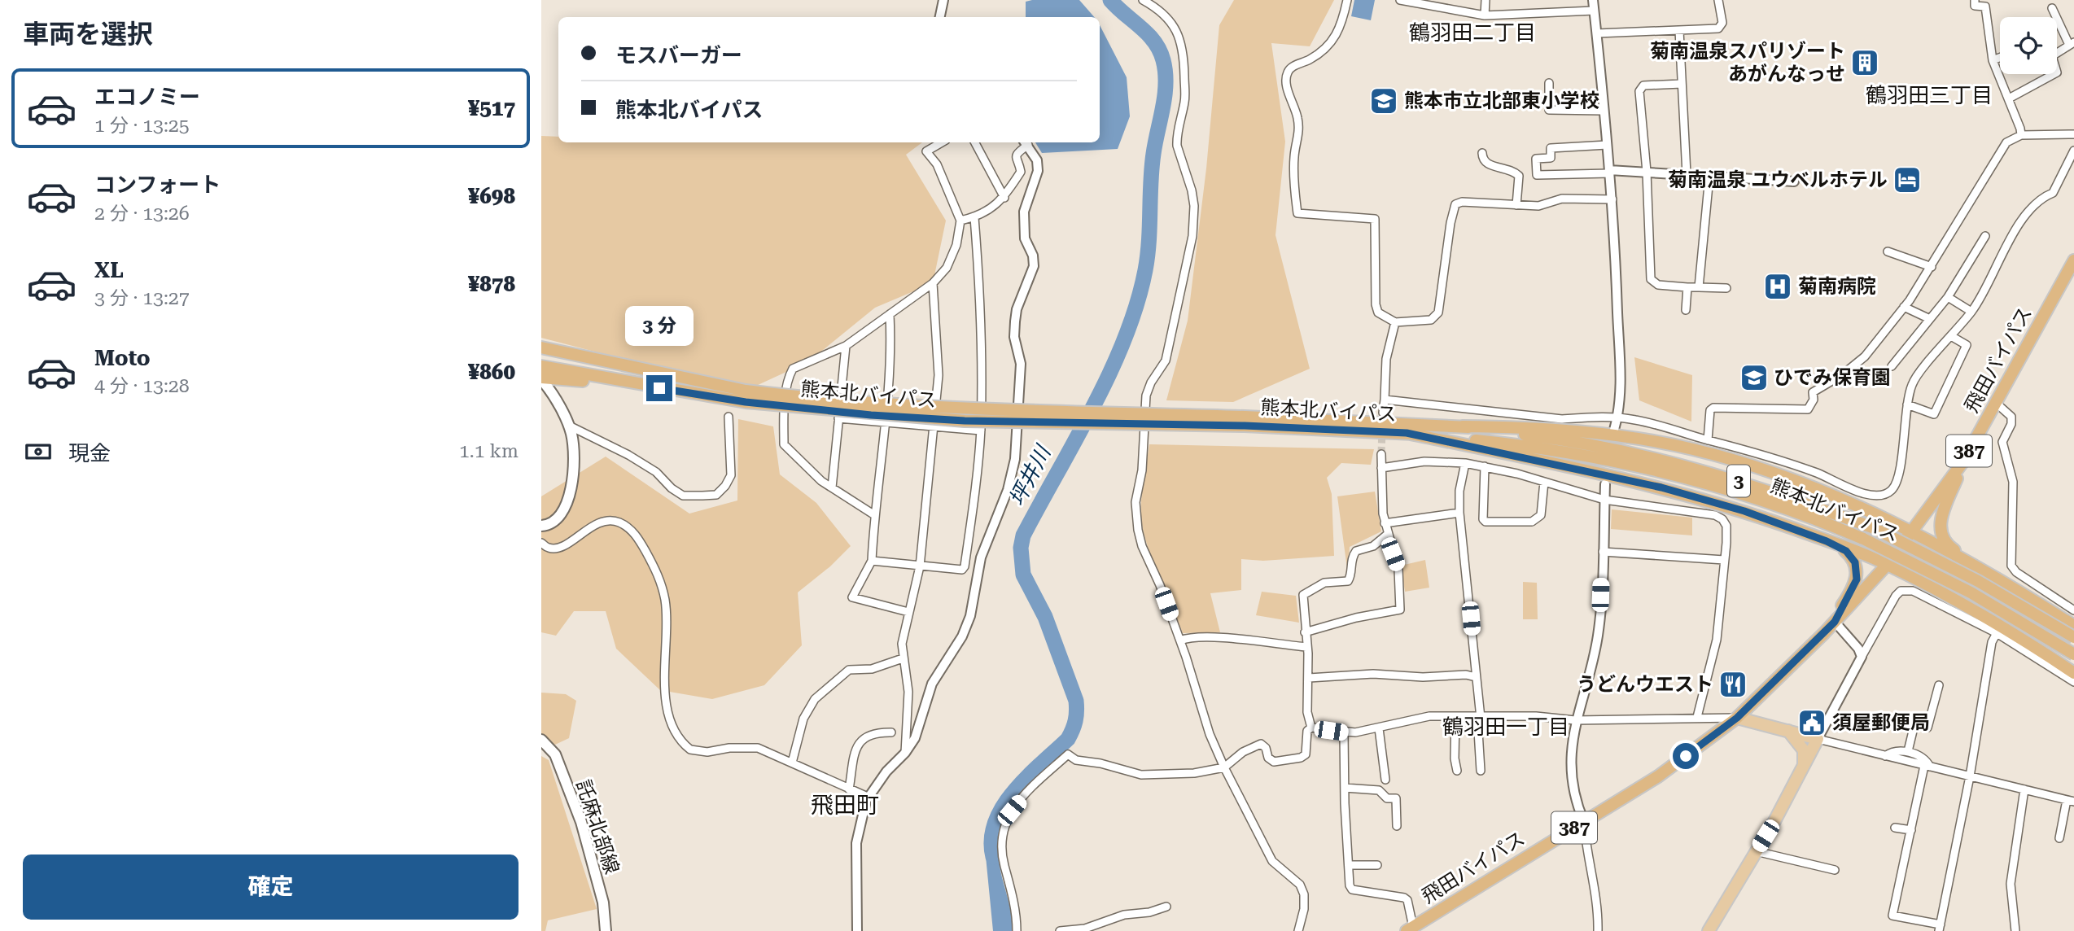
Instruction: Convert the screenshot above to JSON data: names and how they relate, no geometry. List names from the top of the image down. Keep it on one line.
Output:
{"streets":{"highway":["飛田バイパス","熊本北バイパス","387","3"],"main road":["託麻北部線"]},"districts":["鶴羽田二丁目","鶴羽田三丁目","鶴羽田一丁目","飛田町"],"water":["坪井川"],"places":{"building":["菊南温泉スパリゾート あがんなっせ"],"school or university":["熊本市立北部東小学校","ひでみ保育園"],"hotel":["菊南温泉 ユウベルホテル"],"hospital":["菊南病院"],"restaurant":["うどんウエスト"],"public building":["須屋郵便局"]},"page":{"heading":"車両を選択","banner":["モスバーガー","熊本北バイパス"],"list":[{"name":"エコノミー","note":"1 分 · 13:25","value":"¥517"},{"name":"コンフォート","note":"2 分 · 13:26","value":"¥698"},{"name":"XL","note":"3 分 · 13:27","value":"¥878"},{"name":"Moto","note":"4 分 · 13:28","value":"¥860"}],"bubble":"3 分","pay":["現金","1.1 km"],"buttons":"確定"}}
